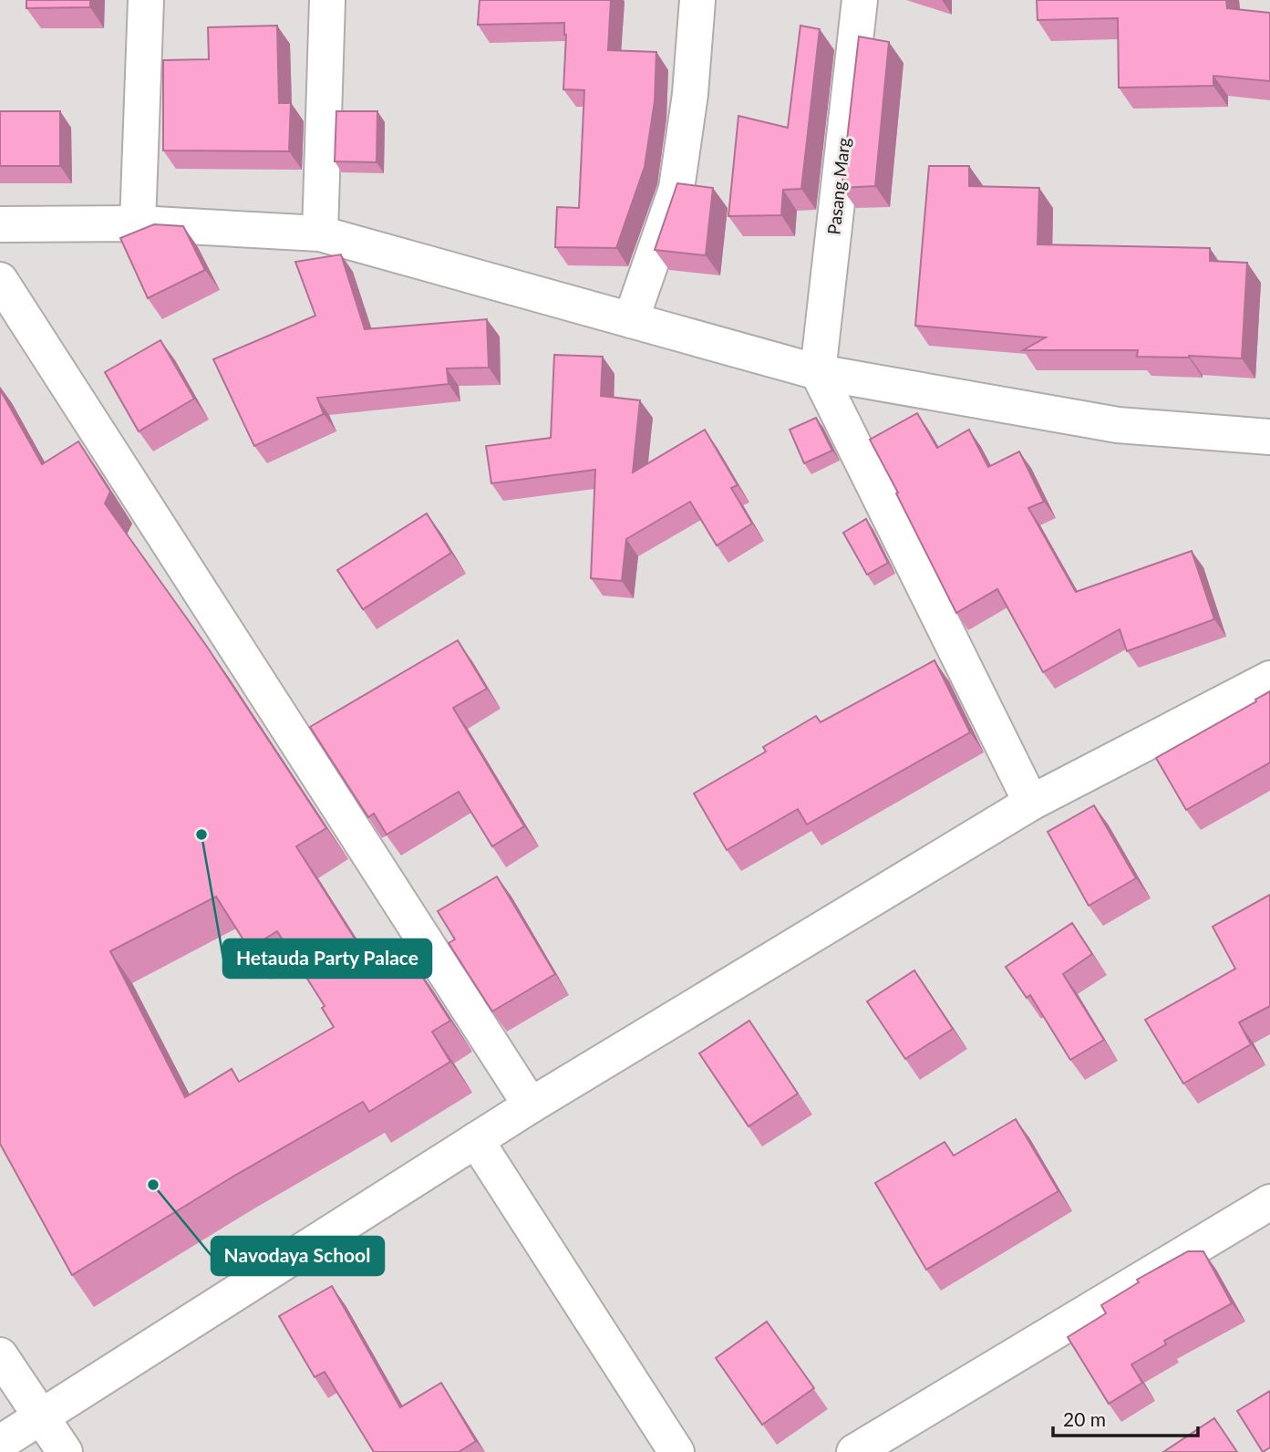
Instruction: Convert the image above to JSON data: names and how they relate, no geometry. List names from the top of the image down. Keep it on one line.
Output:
{"streets":{"street":["Pasang Marg"]},"places":["Hetauda Party Palace","Navodaya School"],"scale_bar":"20 m"}
